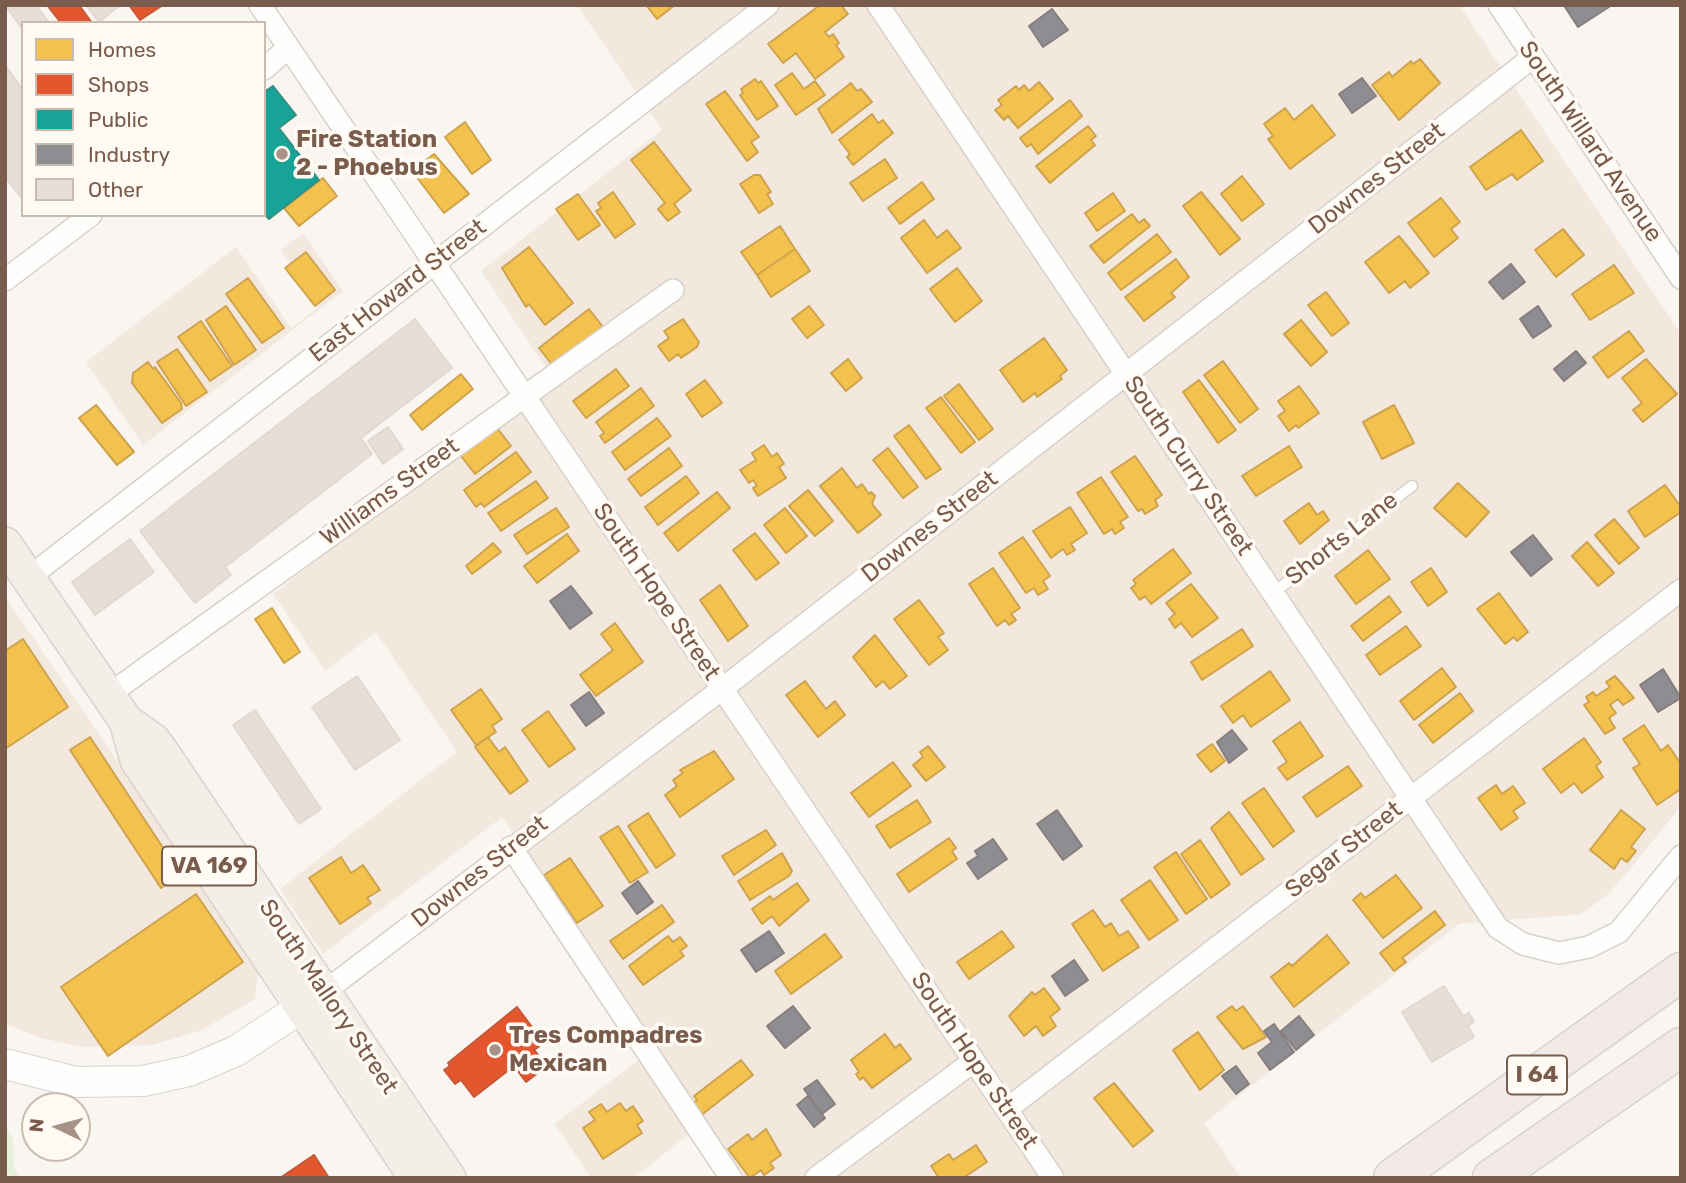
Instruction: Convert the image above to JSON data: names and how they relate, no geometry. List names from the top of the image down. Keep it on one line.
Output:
{"streets":{"highway":["I 64"],"main road":["VA 169","South Mallory Street"],"street":["South Willard Avenue","Downes Street","East Howard Street","South Curry Street","Williams Street","South Hope Street","Segar Street"],"lane":["Shorts Lane"]},"crossings":[["South Willard Avenue","Downes Street"],["Downes Street","South Curry Street"],["Downes Street","South Hope Street"],["Downes Street","South Mallory Street"],["East Howard Street","South Hope Street"],["East Howard Street","South Mallory Street"],["South Curry Street","Shorts Lane"],["South Curry Street","Segar Street"],["Williams Street","South Hope Street"],["Williams Street","South Mallory Street"],["South Hope Street","Segar Street"]],"places":["Fire Station 2 - Phoebus","Tres Compadres Mexican"],"legend":["Homes","Shops","Public","Industry","Other"],"north":"left"}
